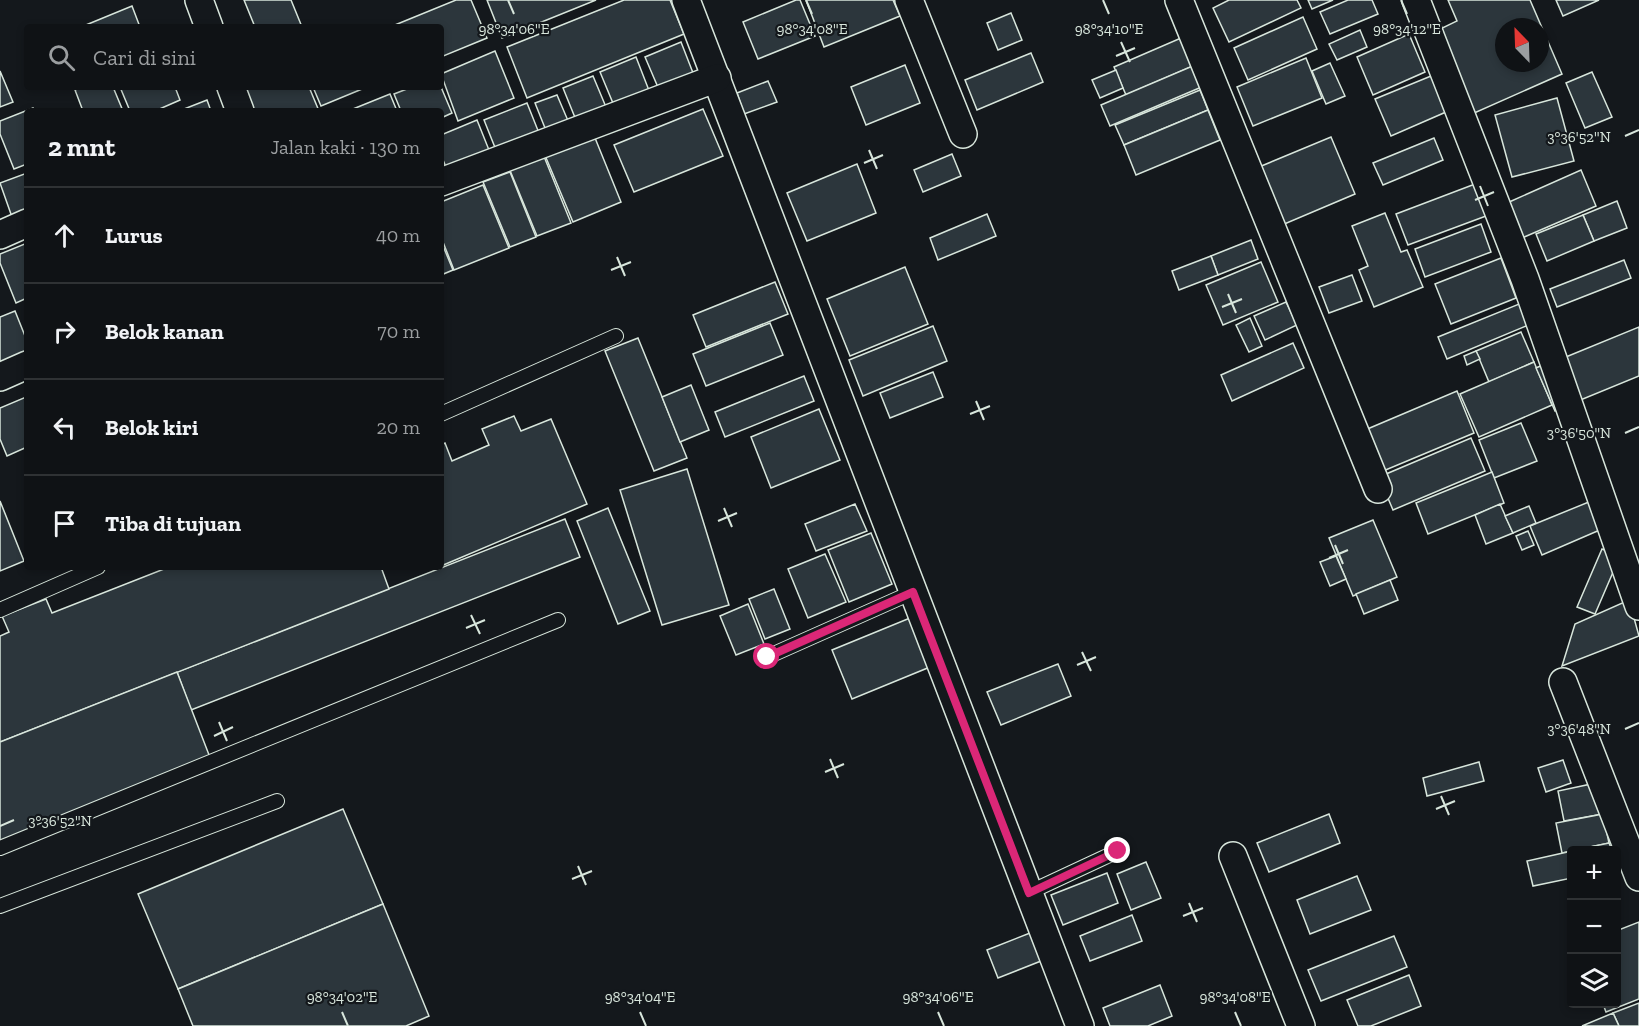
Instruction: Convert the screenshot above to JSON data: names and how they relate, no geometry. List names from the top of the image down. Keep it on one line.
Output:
{"north":"top left","page":{"search":"Cari di sini","heading":["2 mnt","Jalan kaki · 130 m"],"list":[["Lurus","40 m"],["Belok kanan","70 m"],["Belok kiri","20 m"],"Tiba di tujuan"],"map_buttons":["+","−"]},"coordinates":["98°34'06\"E","98°34'08\"E","98°34'10\"E","98°34'12\"E","3°36'52\"N","3°36'50\"N","3°36'48\"N","98°34'02\"E","98°34'04\"E"]}
